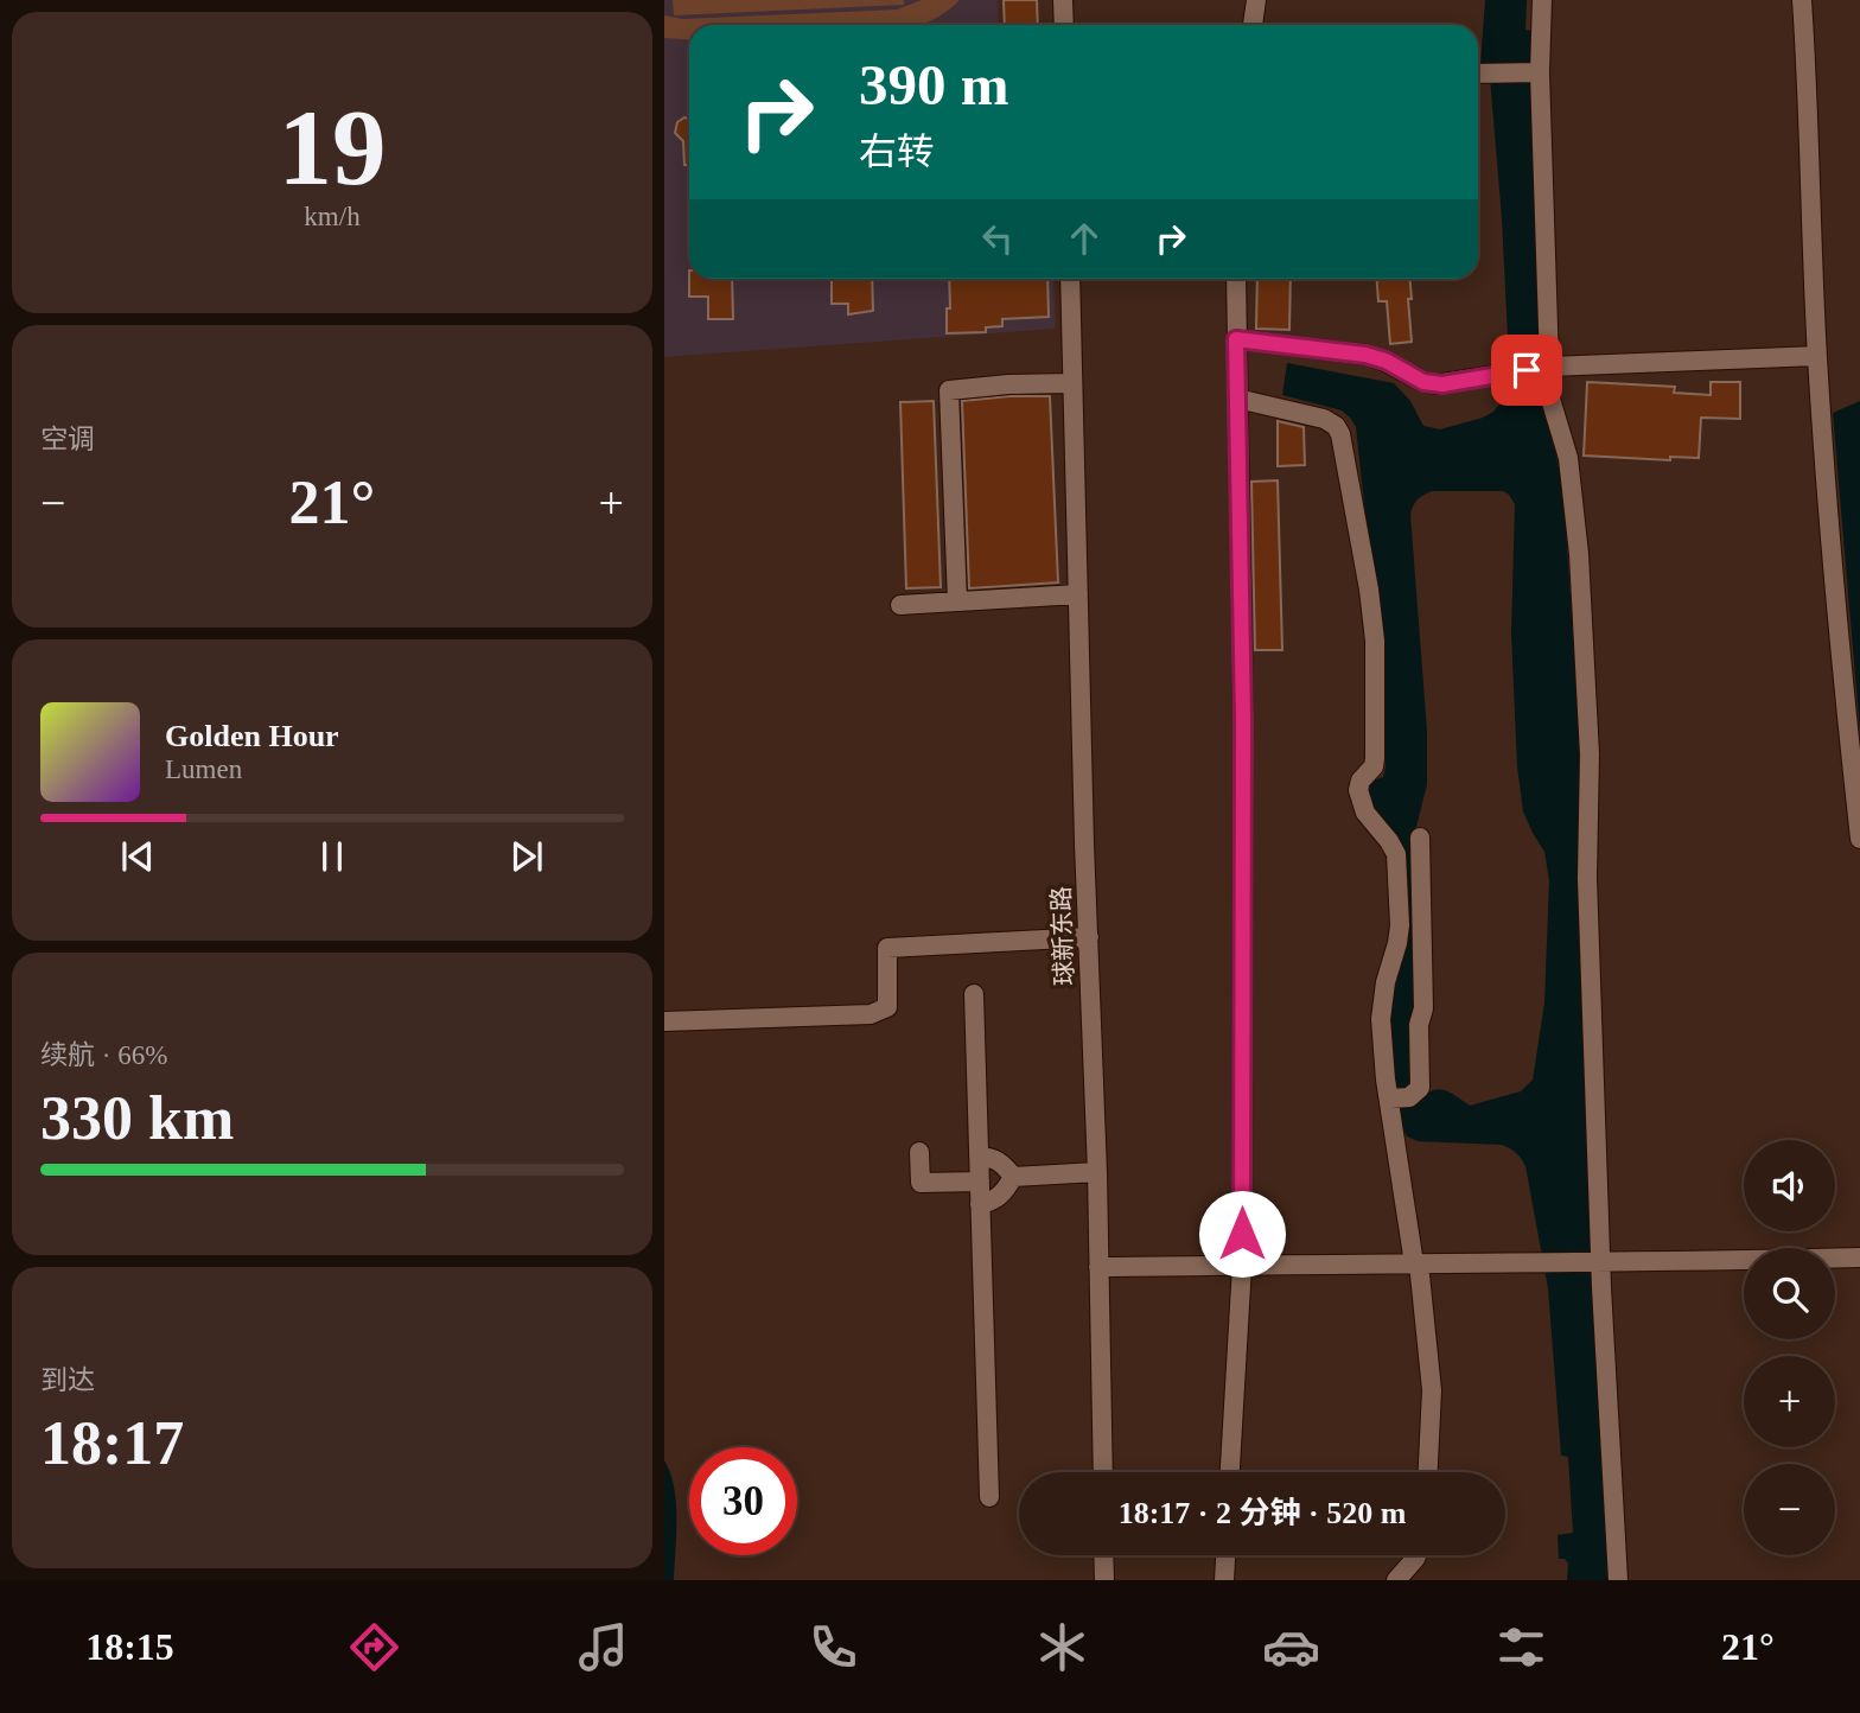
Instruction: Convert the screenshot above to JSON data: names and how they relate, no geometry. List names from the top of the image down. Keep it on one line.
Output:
{"streets":{"street":["球新东路"]},"page":{"tile":[["19","km/h"],"空调",["续航 · 66%","330 km"],["到达","18:17"]],"turn":["390 m","右转"],"heat":["−","21°","+"],"song":["Golden Hour","Lumen"],"map_buttons":["+","−"],"limit":"30","trip":"18:17 · 2 分钟 · 520 m","tabs":["18:15","21°"]}}
